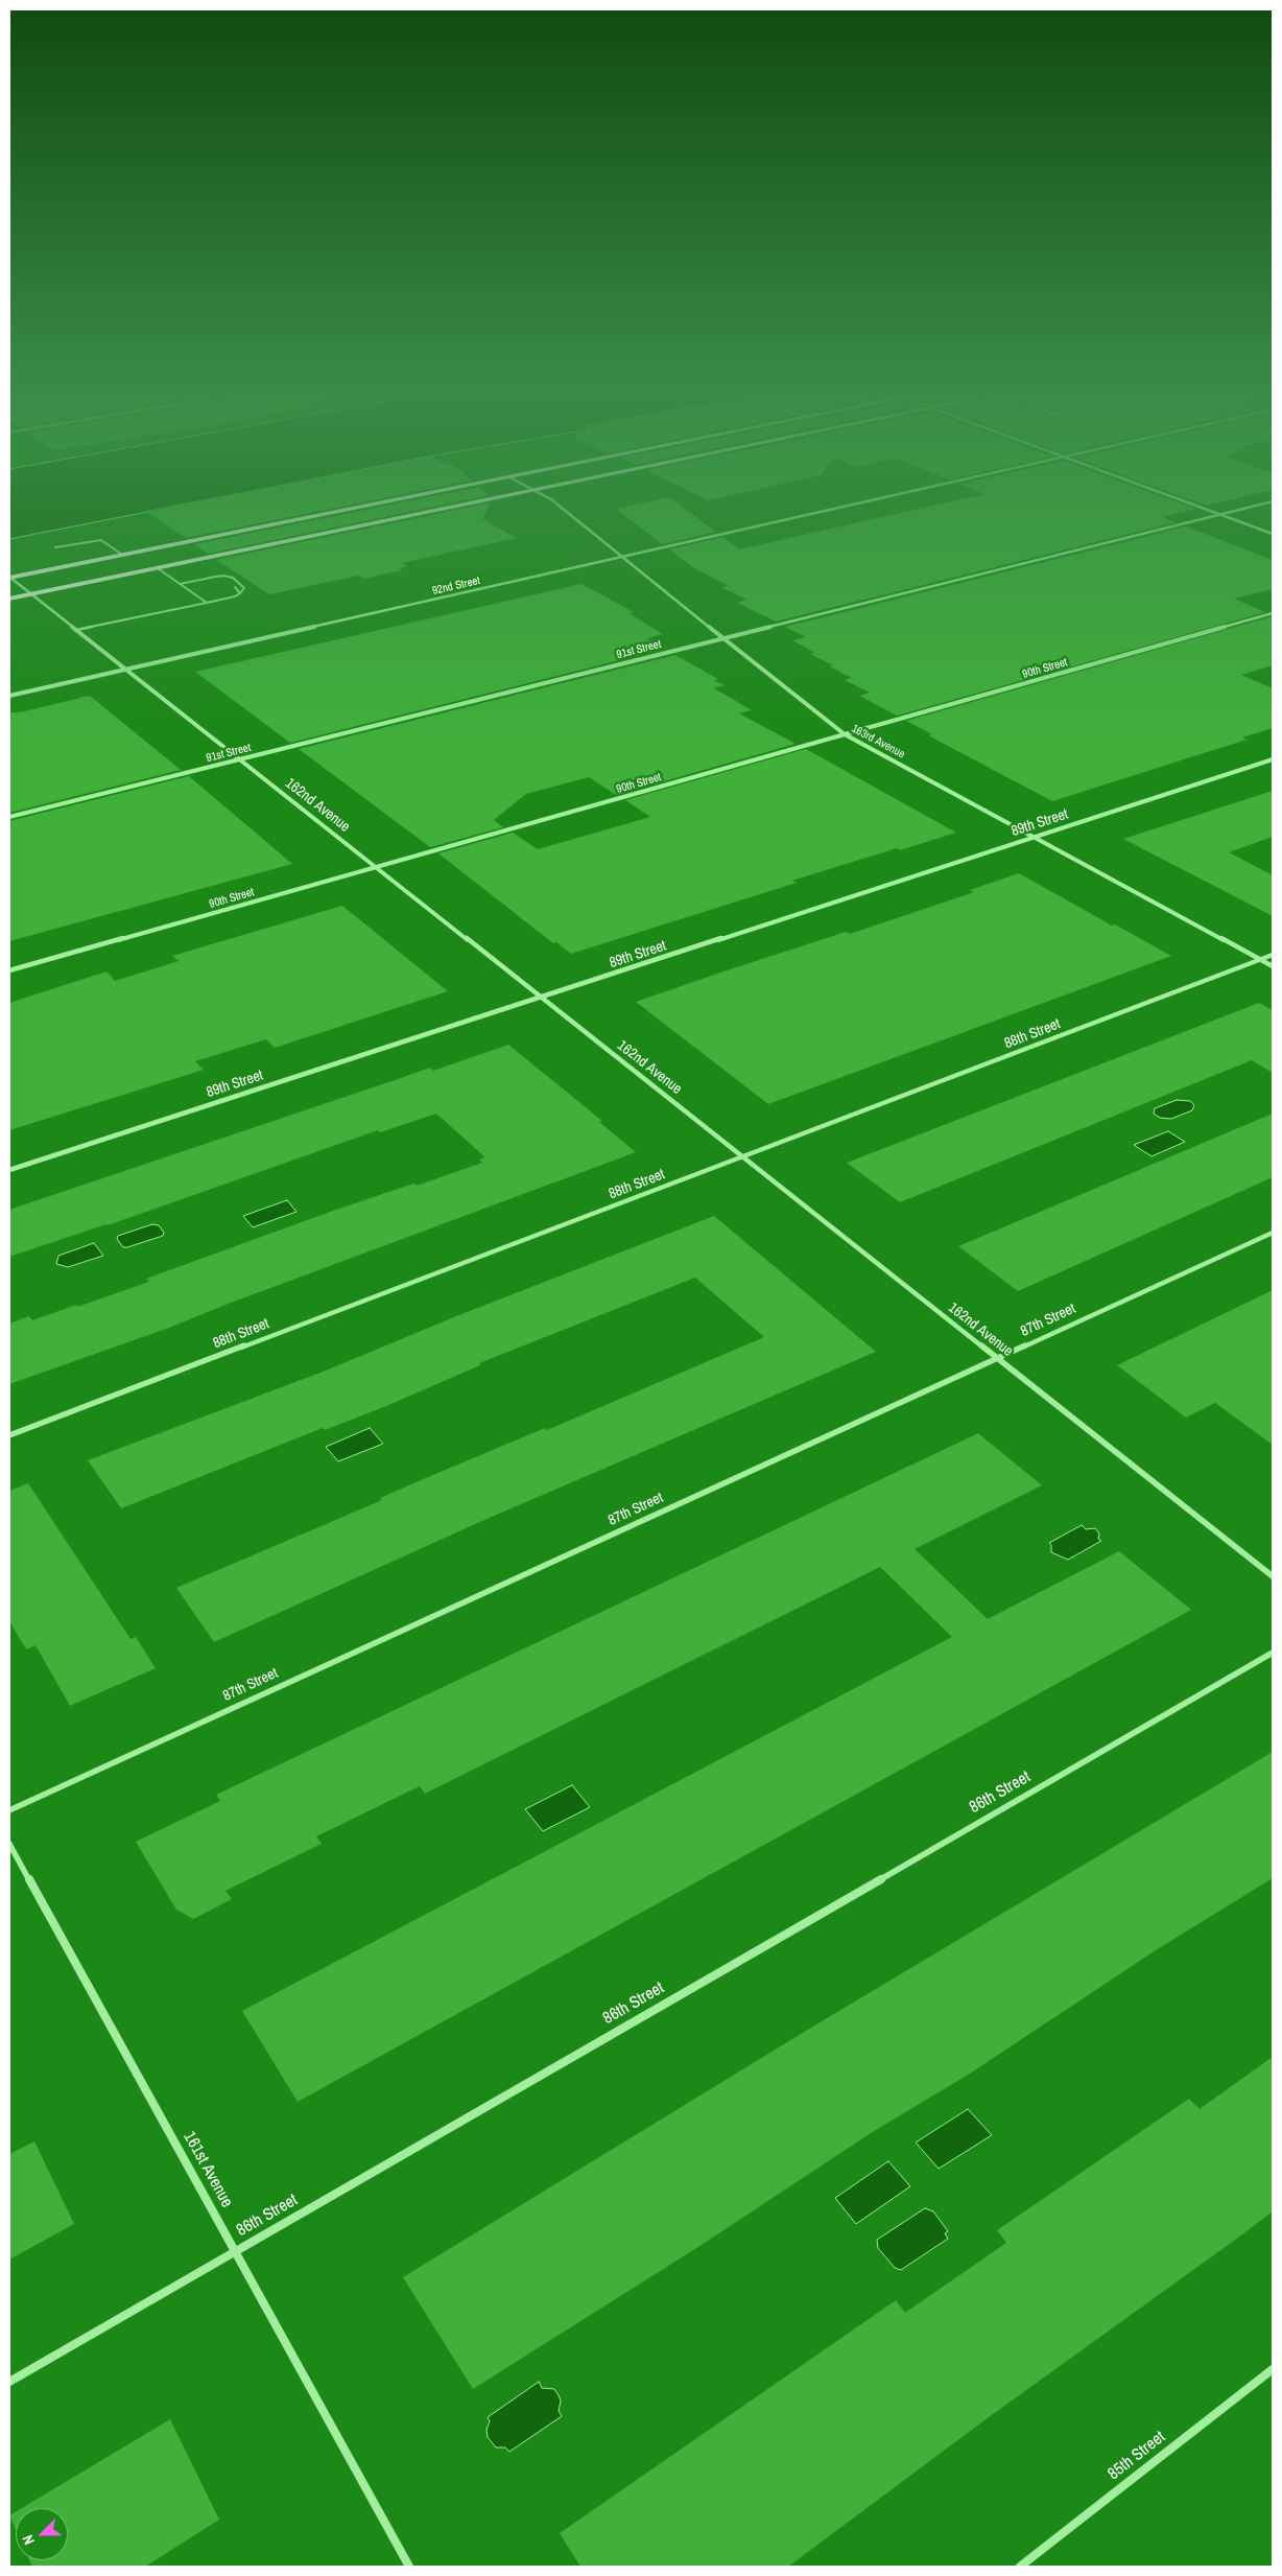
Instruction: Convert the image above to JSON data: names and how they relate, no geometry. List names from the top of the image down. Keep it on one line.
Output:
{"streets":{"street":["92nd Street","91st Street","90th Street","163rd Avenue","162nd Avenue","89th Street","88th Street","87th Street","86th Street","161st Avenue","85th Street"]},"crossings":[["92nd Street","163rd Avenue"],["92nd Street","162nd Avenue"],["91st Street","163rd Avenue"],["91st Street","162nd Avenue"],["90th Street","163rd Avenue"],["90th Street","162nd Avenue"],["163rd Avenue","89th Street"],["163rd Avenue","88th Street"],["162nd Avenue","89th Street"],["162nd Avenue","88th Street"],["162nd Avenue","87th Street"],["86th Street","161st Avenue"]],"north":"bottom left"}
